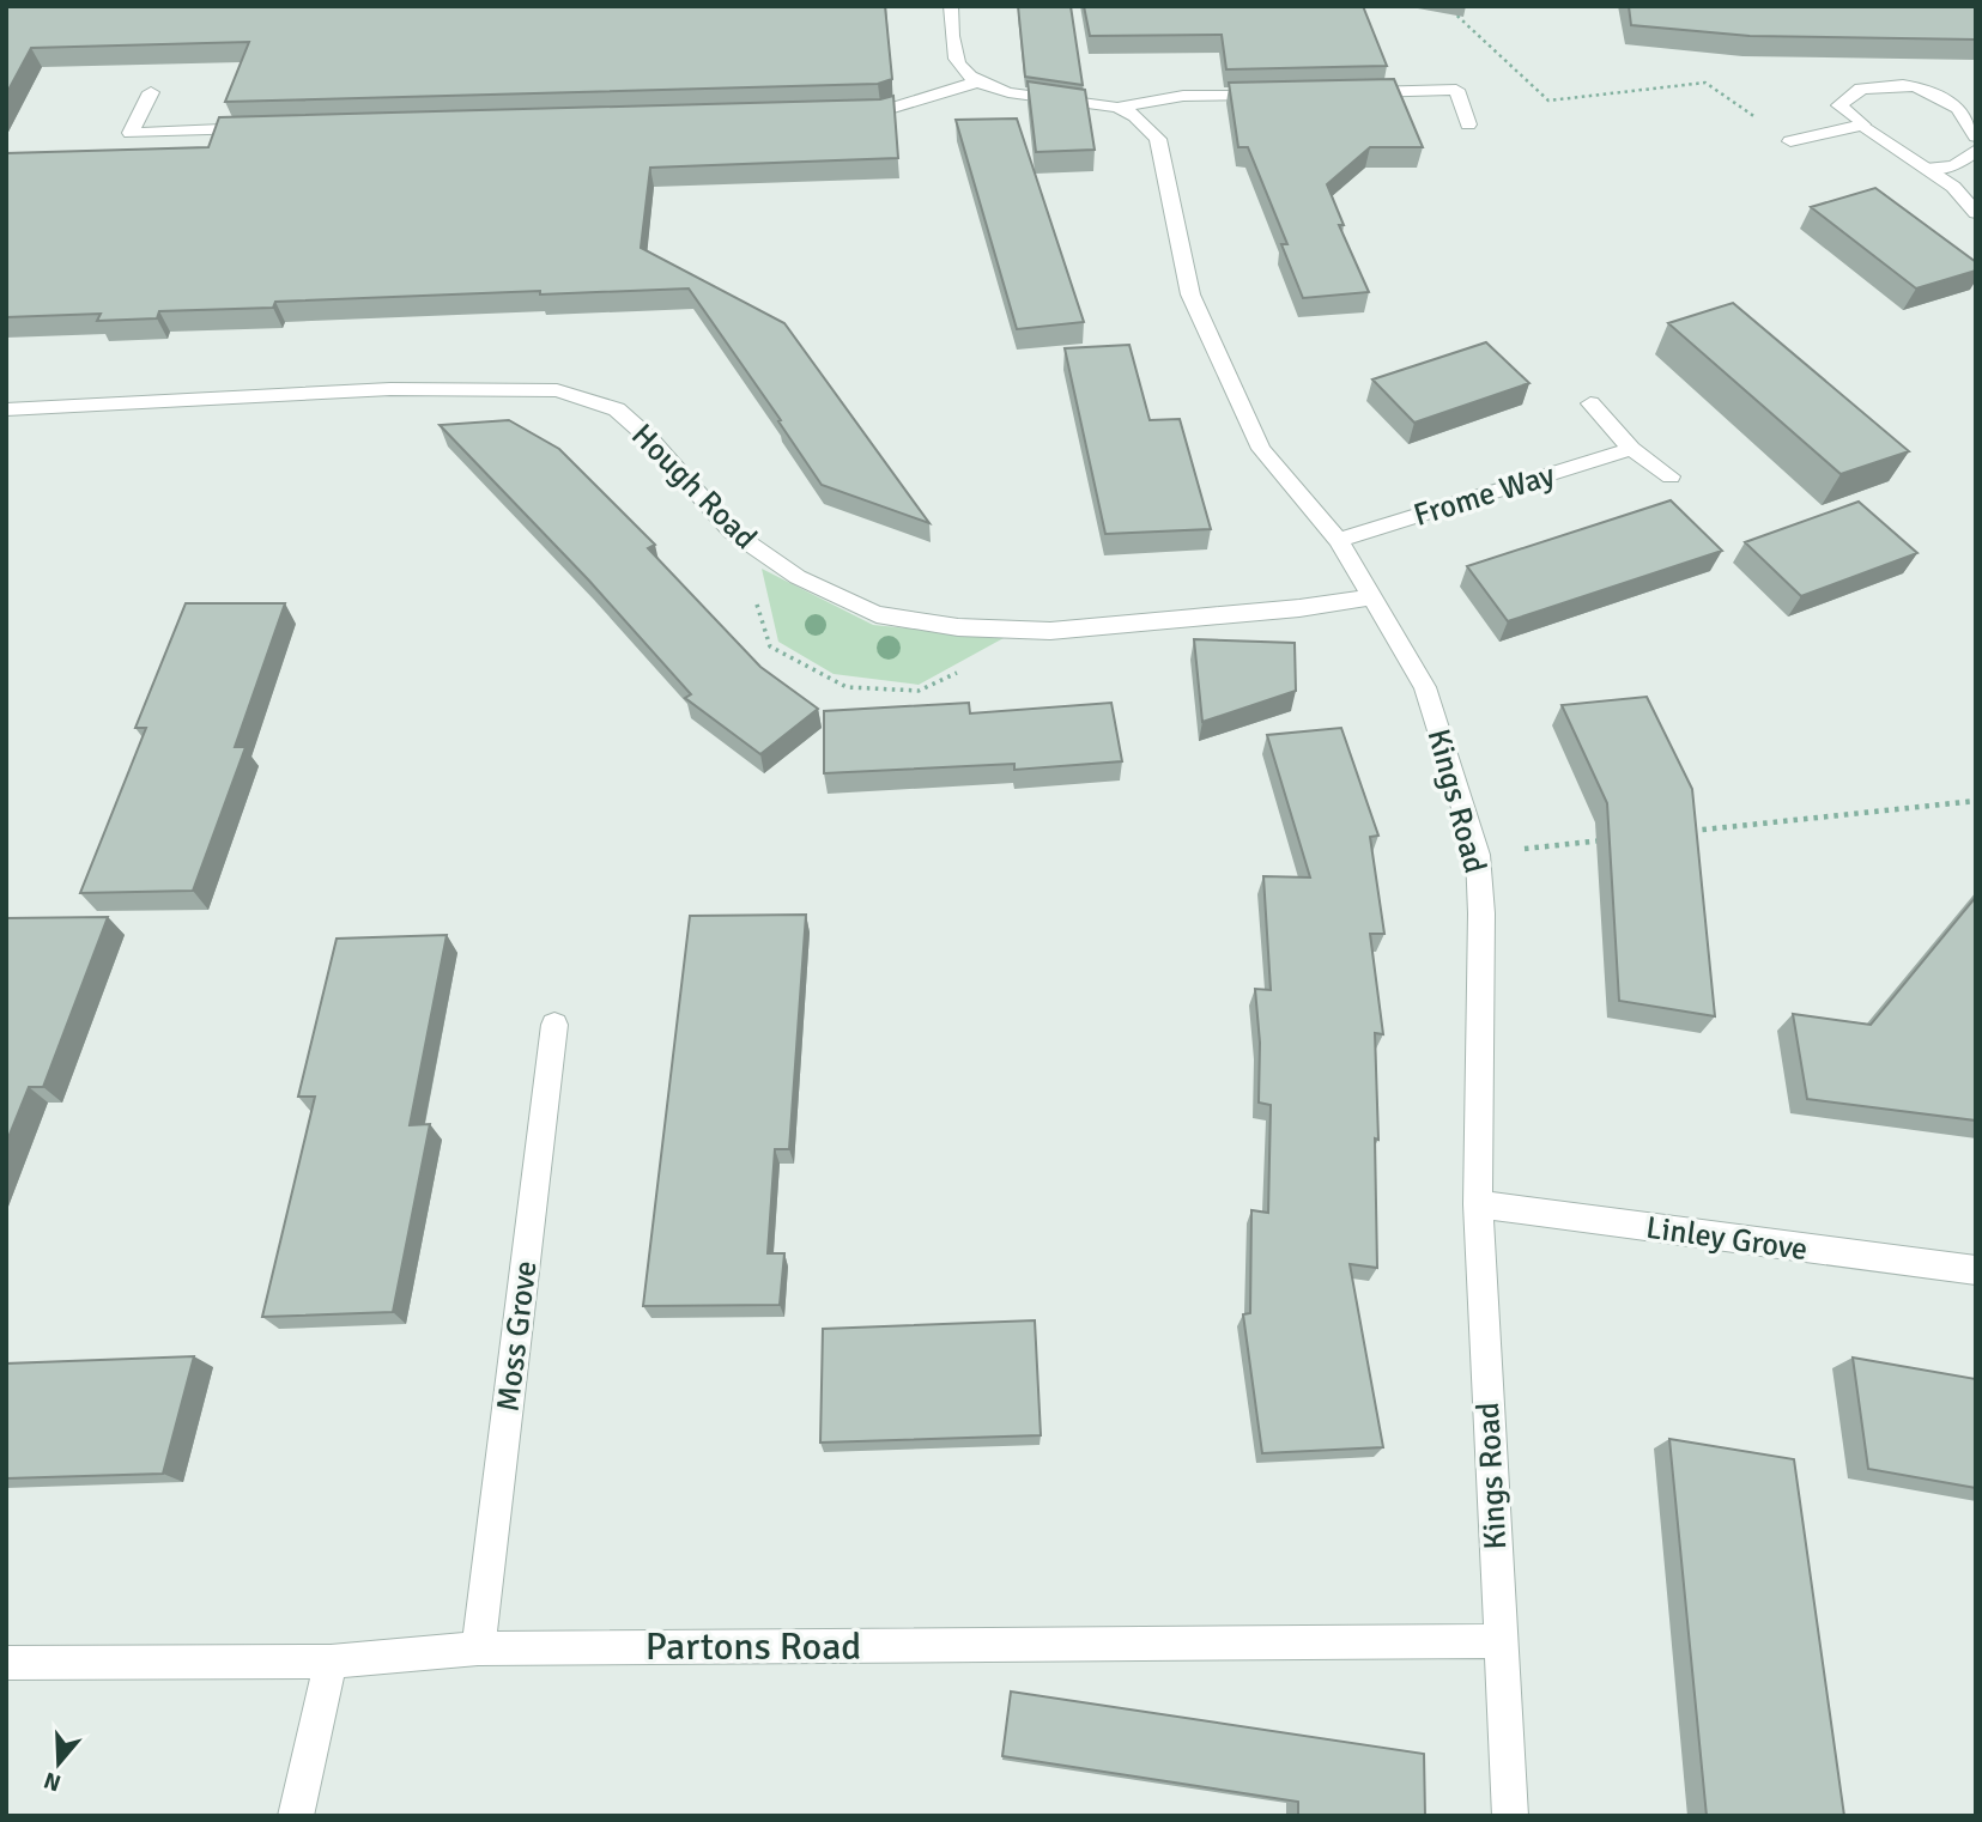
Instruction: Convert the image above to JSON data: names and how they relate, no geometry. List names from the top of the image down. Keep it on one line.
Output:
{"streets":{"street":["Hough Road","Frome Way","Kings Road","Linley Grove","Moss Grove","Partons Road"]},"crossings":[["Hough Road","Kings Road"],["Frome Way","Kings Road"],["Kings Road","Linley Grove"],["Kings Road","Partons Road"],["Moss Grove","Partons Road"]],"north":"bottom"}
